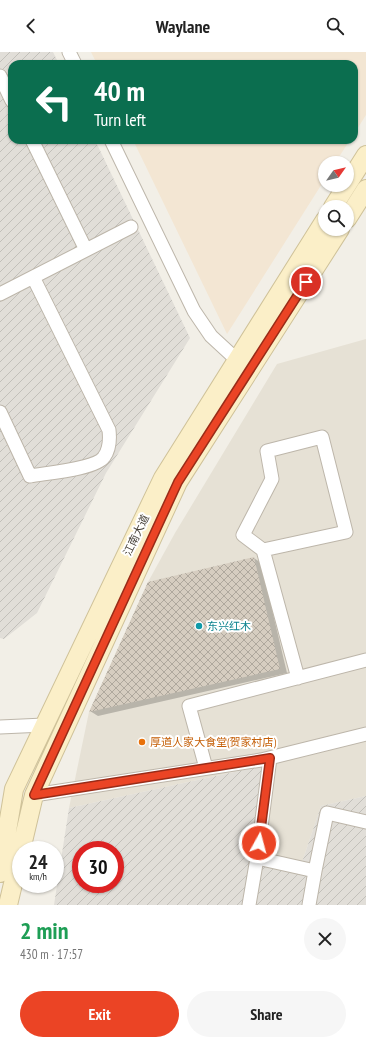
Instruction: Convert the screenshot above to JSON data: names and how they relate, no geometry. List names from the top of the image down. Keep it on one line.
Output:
{"streets":{"main road":["江南大道"]},"places":["东兴红木","厚道人家大食堂(贺家村店)"],"north":"top right","page":{"header":"Waylane","turn":["40 m","Turn left"],"speed":"24 km/h","limit":"30","heading":["2 min","430 m · 17:57"],"buttons":["Exit","Share"]}}
